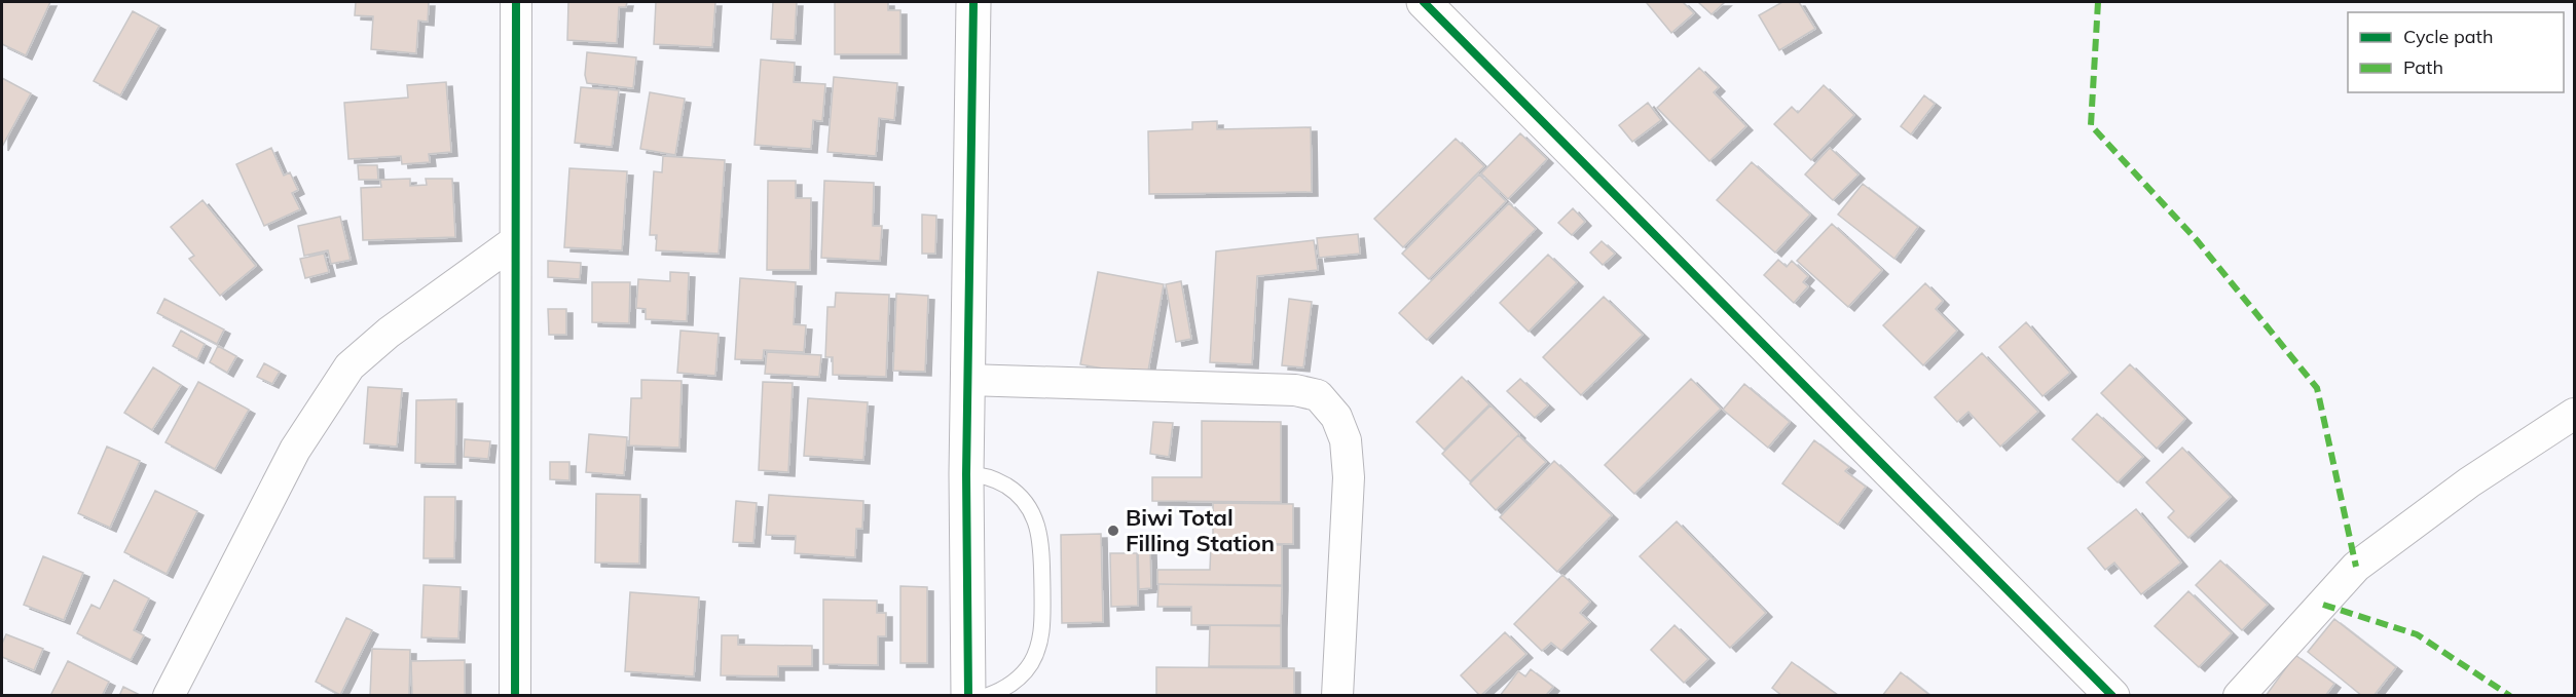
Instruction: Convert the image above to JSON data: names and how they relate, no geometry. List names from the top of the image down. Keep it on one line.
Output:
{"places":["Biwi Total Filling Station"],"legend":["Cycle path","Path"]}
